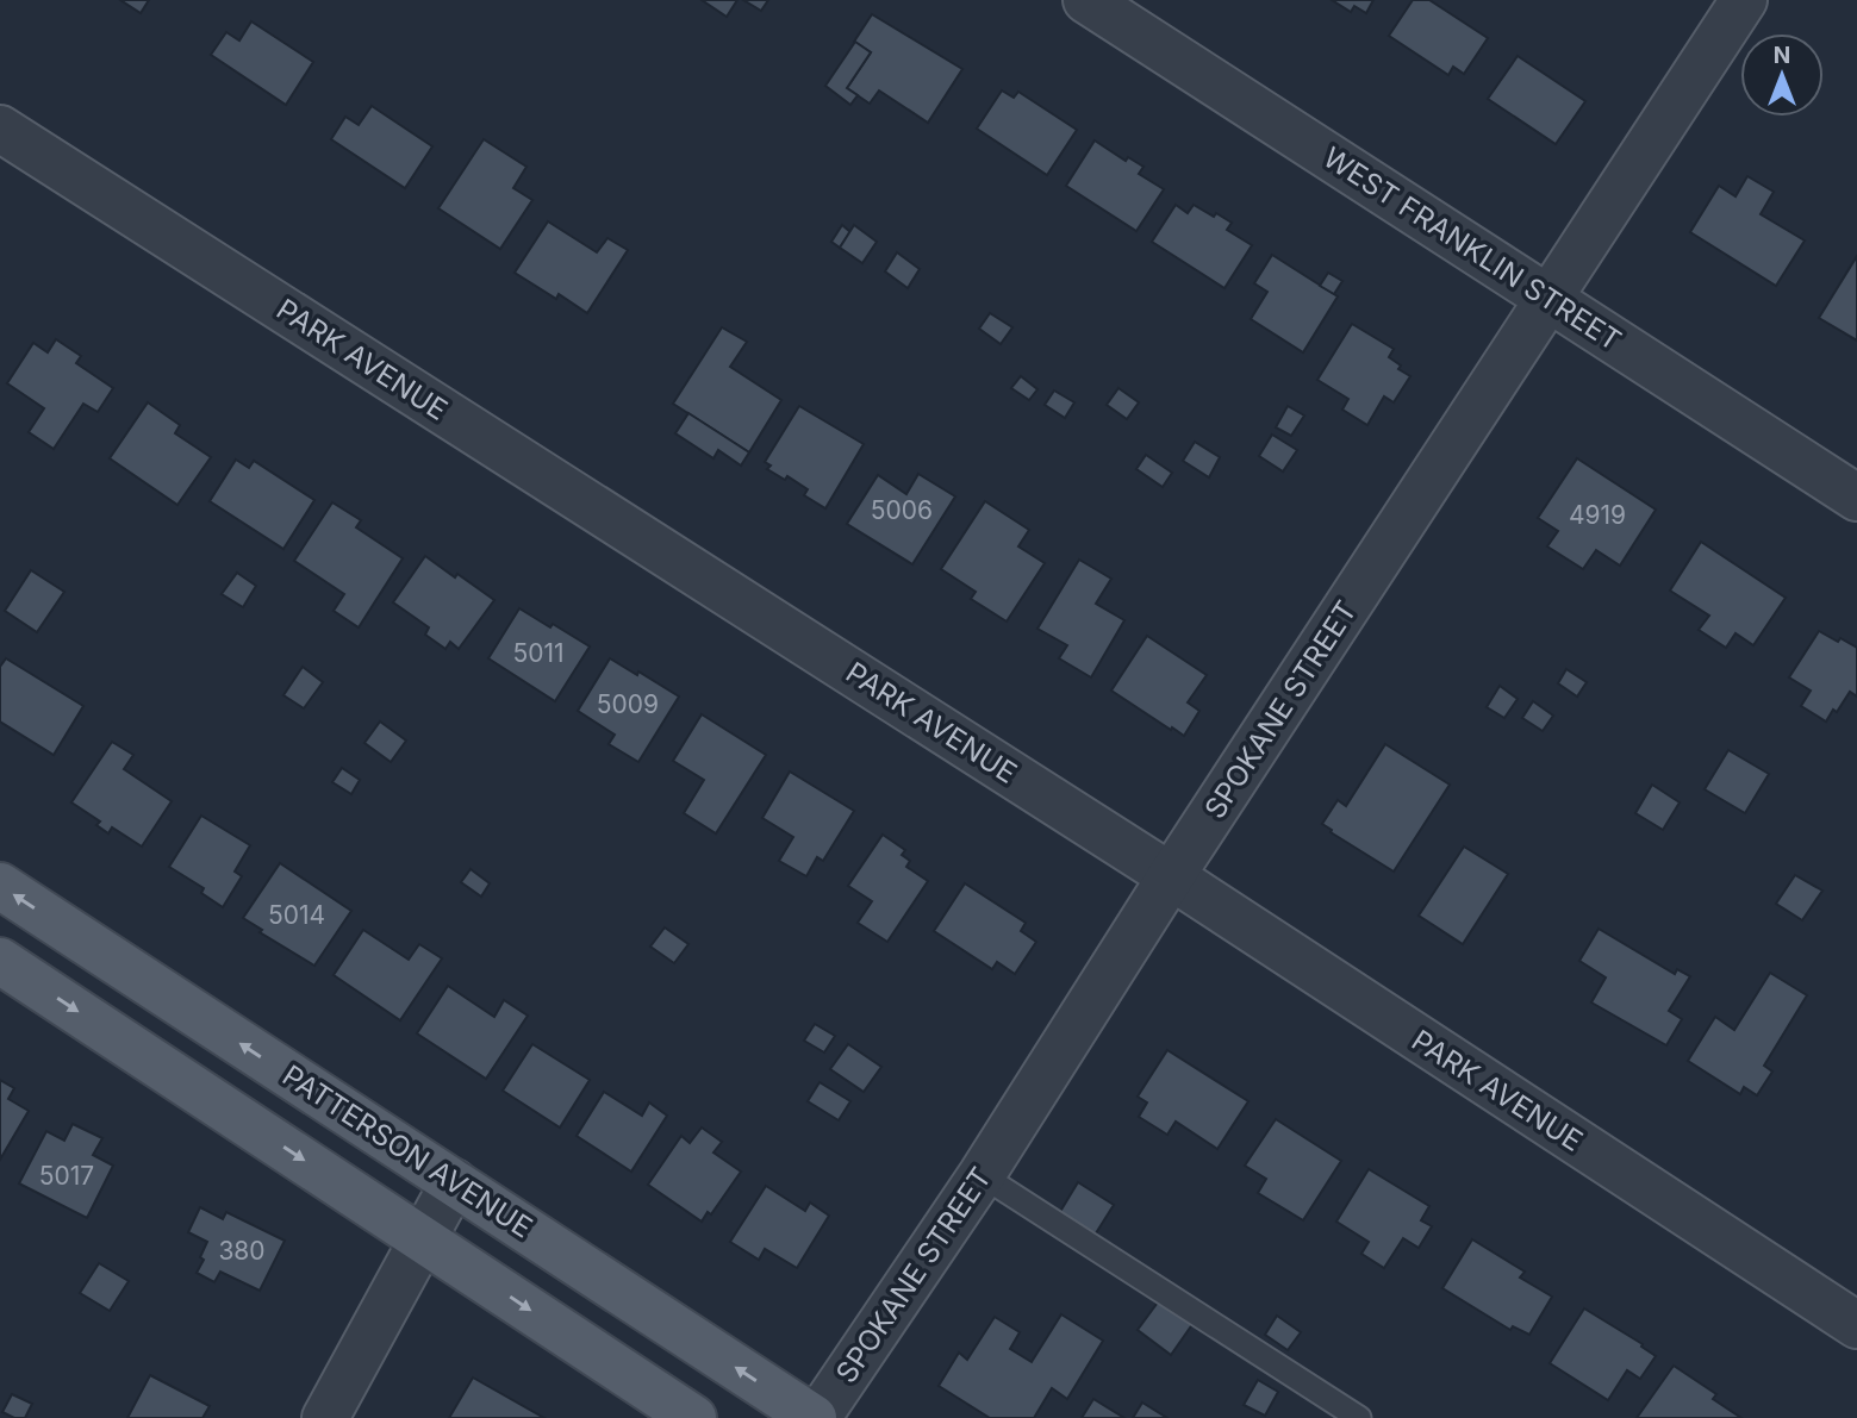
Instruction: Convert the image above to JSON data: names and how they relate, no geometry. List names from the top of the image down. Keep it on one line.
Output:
{"streets":{"main road":["PATTERSON AVENUE"],"street":["WEST FRANKLIN STREET","PARK AVENUE","SPOKANE STREET"]},"crossings":[["WEST FRANKLIN STREET","SPOKANE STREET"],["PARK AVENUE","SPOKANE STREET"],["SPOKANE STREET","PATTERSON AVENUE"]],"house_numbers":["5006","4919","5011","5009","5014","5017","380"],"north":"top"}
